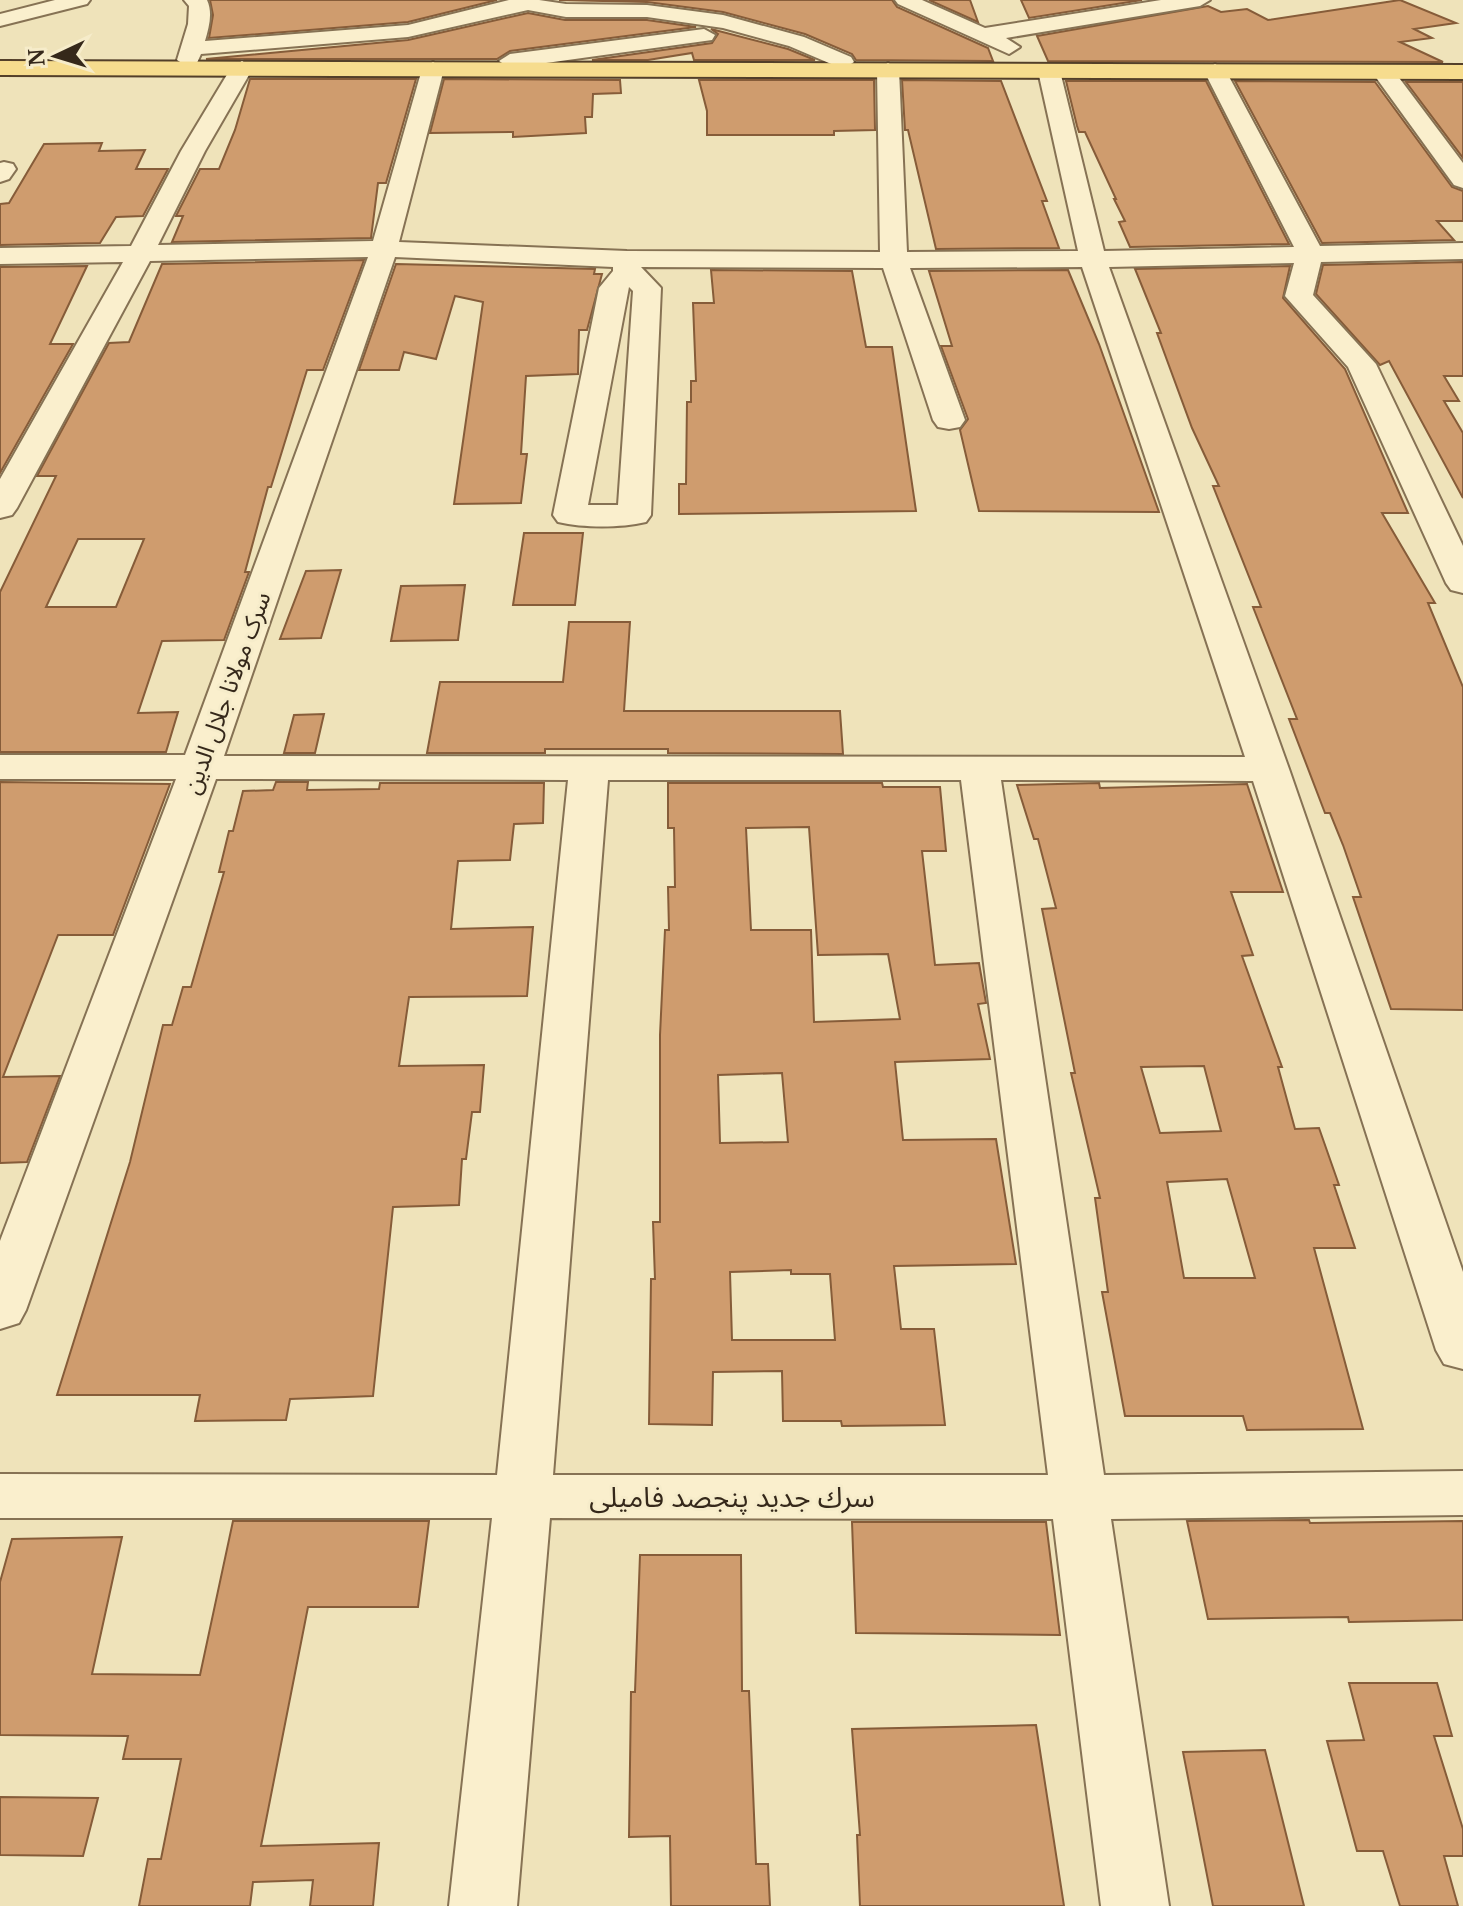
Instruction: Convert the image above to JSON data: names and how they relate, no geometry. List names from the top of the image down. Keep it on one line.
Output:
{"streets":{"street":["سرک مولانا جلال الدین","سرك جدید پنجصد فامیلی"]},"north":"left"}
